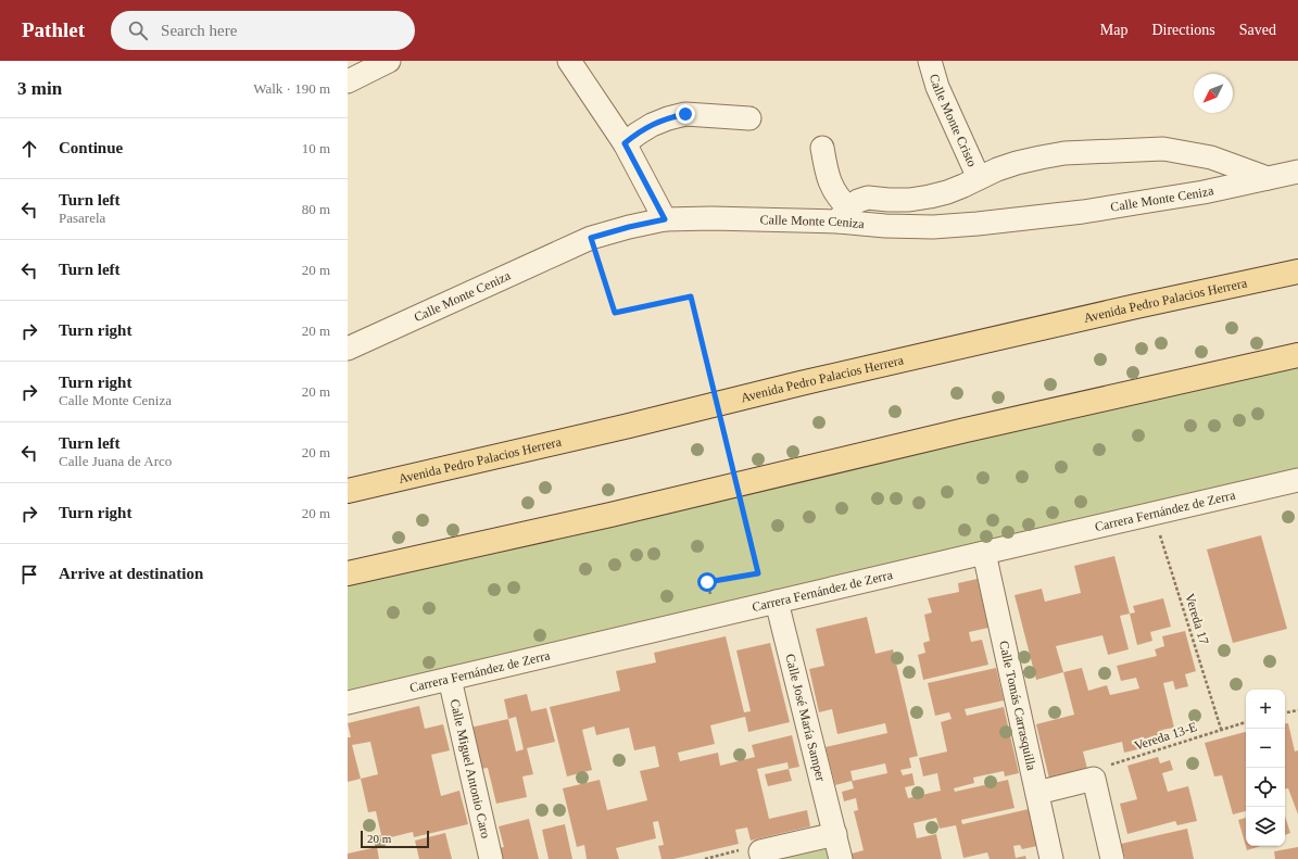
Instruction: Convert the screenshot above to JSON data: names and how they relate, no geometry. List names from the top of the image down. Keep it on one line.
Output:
{"streets":{"main road":["Avenida Pedro Palacios Herrera"],"street":["Calle Monte Cristo","Calle Monte Ceniza","Carrera Fernández de Zerra","Calle Tomás Carrasquilla","Calle José María Samper","Calle Miguel Antonio Caro"],"path":["Vereda 17","Vereda 13-E"]},"crossings":[["Carrera Fernández de Zerra","Vereda 17"],["Carrera Fernández de Zerra","Calle Tomás Carrasquilla"],["Carrera Fernández de Zerra","Calle José María Samper"],["Carrera Fernández de Zerra","Calle Miguel Antonio Caro"],["Vereda 17","Vereda 13-E"]],"scale_bar":"20 m","north":"bottom left","page":{"header":"Pathlet","search":"Search here","nav":["Map","Directions","Saved"],"heading":["3 min","Walk · 190 m"],"list":[["Continue","10 m"],["Turn left","Pasarela","80 m"],["Turn left","20 m"],["Turn right","20 m"],["Turn right","Calle Monte Ceniza","20 m"],["Turn left","Calle Juana de Arco","20 m"],["Turn right","20 m"],"Arrive at destination"],"map_buttons":["+","−"],"scale":"20 m"}}
